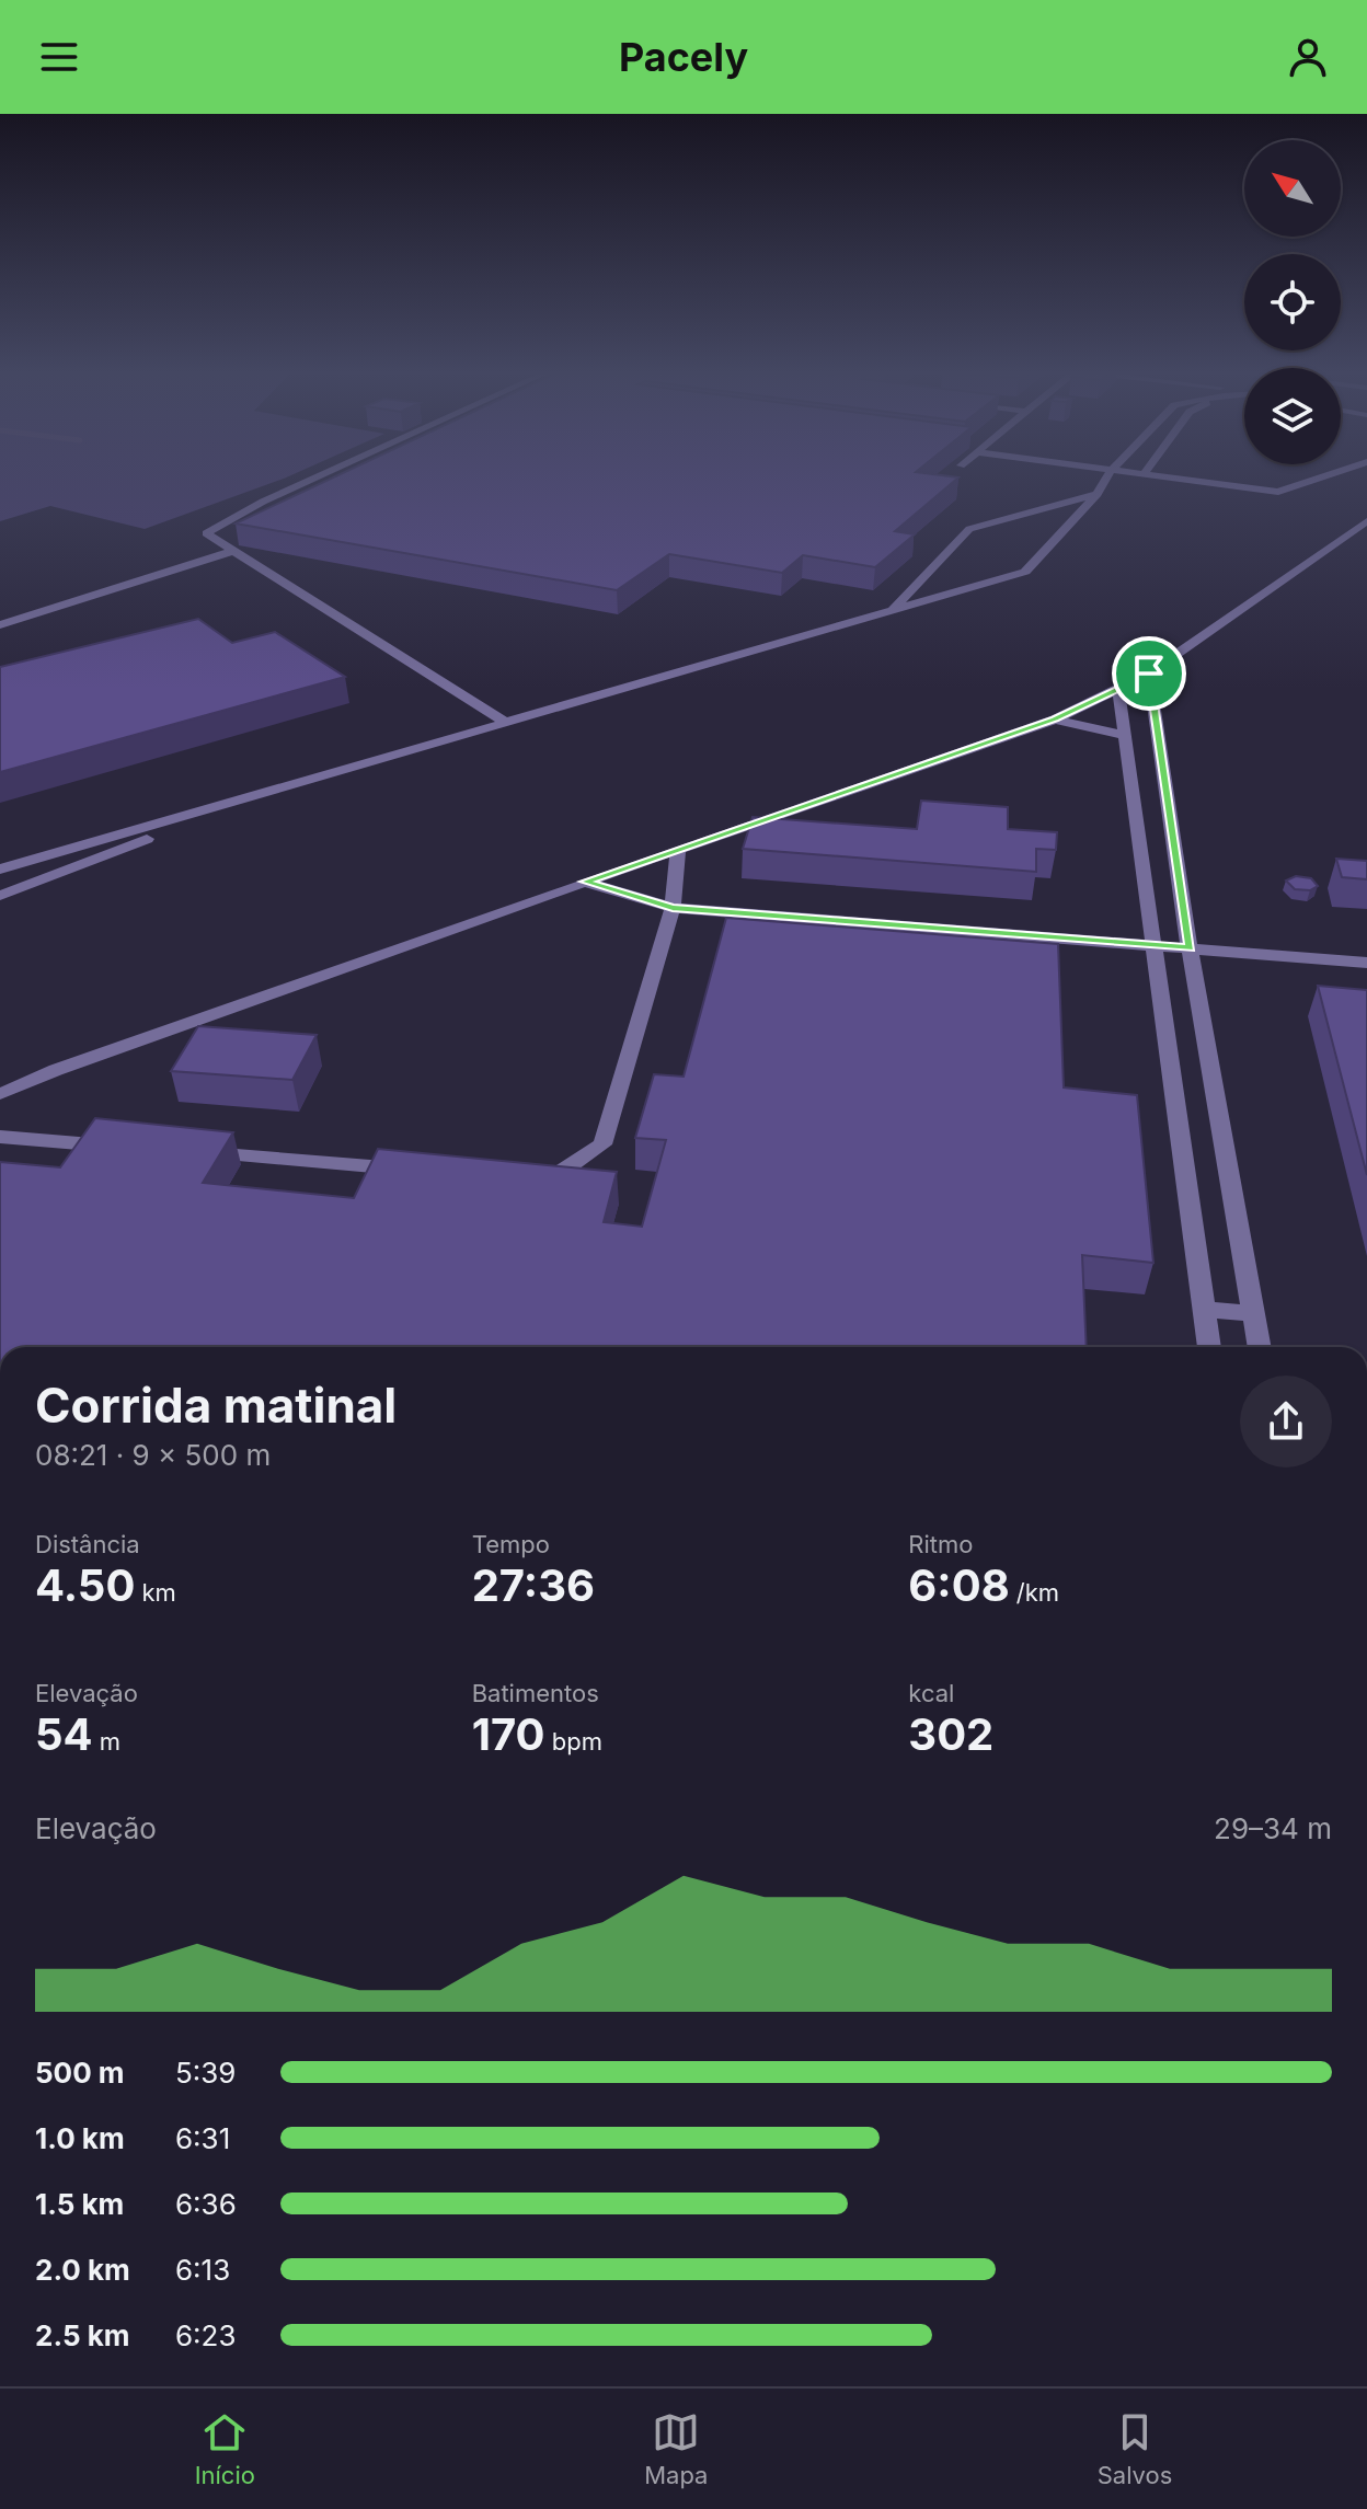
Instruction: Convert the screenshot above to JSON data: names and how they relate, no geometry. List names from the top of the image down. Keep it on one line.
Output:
{"north":"top left","page":{"header":"Pacely","heading":["Corrida matinal","08:21 · 9 × 500 m"],"stats":[["Distância","4.50 km"],["Tempo","27:36"],["Ritmo","6:08 /km"],["Elevação","54 m"],["Batimentos","170 bpm"],["kcal","302"]],"chart":["Elevação","29–34 m"],"list":[{"name":"500 m","note":"5:39"},{"name":"1.0 km","note":"6:31"},{"name":"1.5 km","note":"6:36"},{"name":"2.0 km","note":"6:13"},{"name":"2.5 km","note":"6:23"}],"tabs":["Início","Mapa","Salvos"]}}
